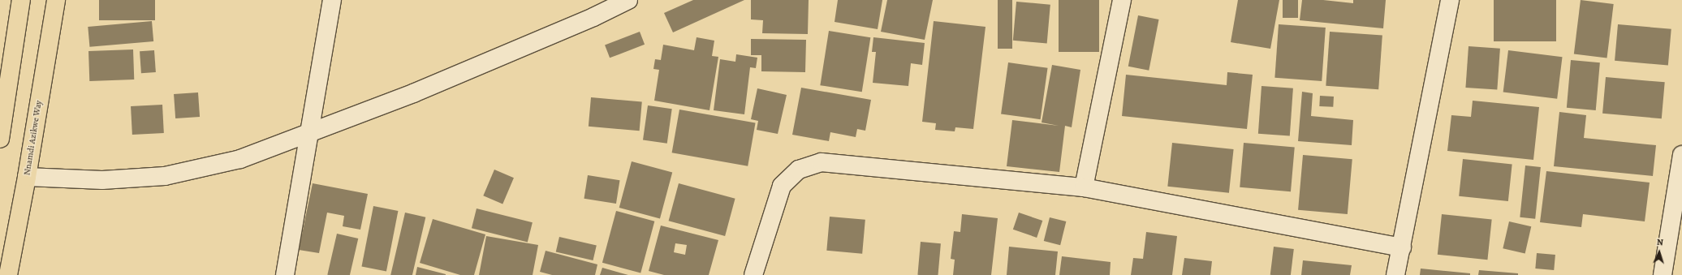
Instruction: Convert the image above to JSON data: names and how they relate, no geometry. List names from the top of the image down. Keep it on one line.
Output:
{"streets":{"highway":["Nnamdi Azikwe Way"]},"north":"top"}
